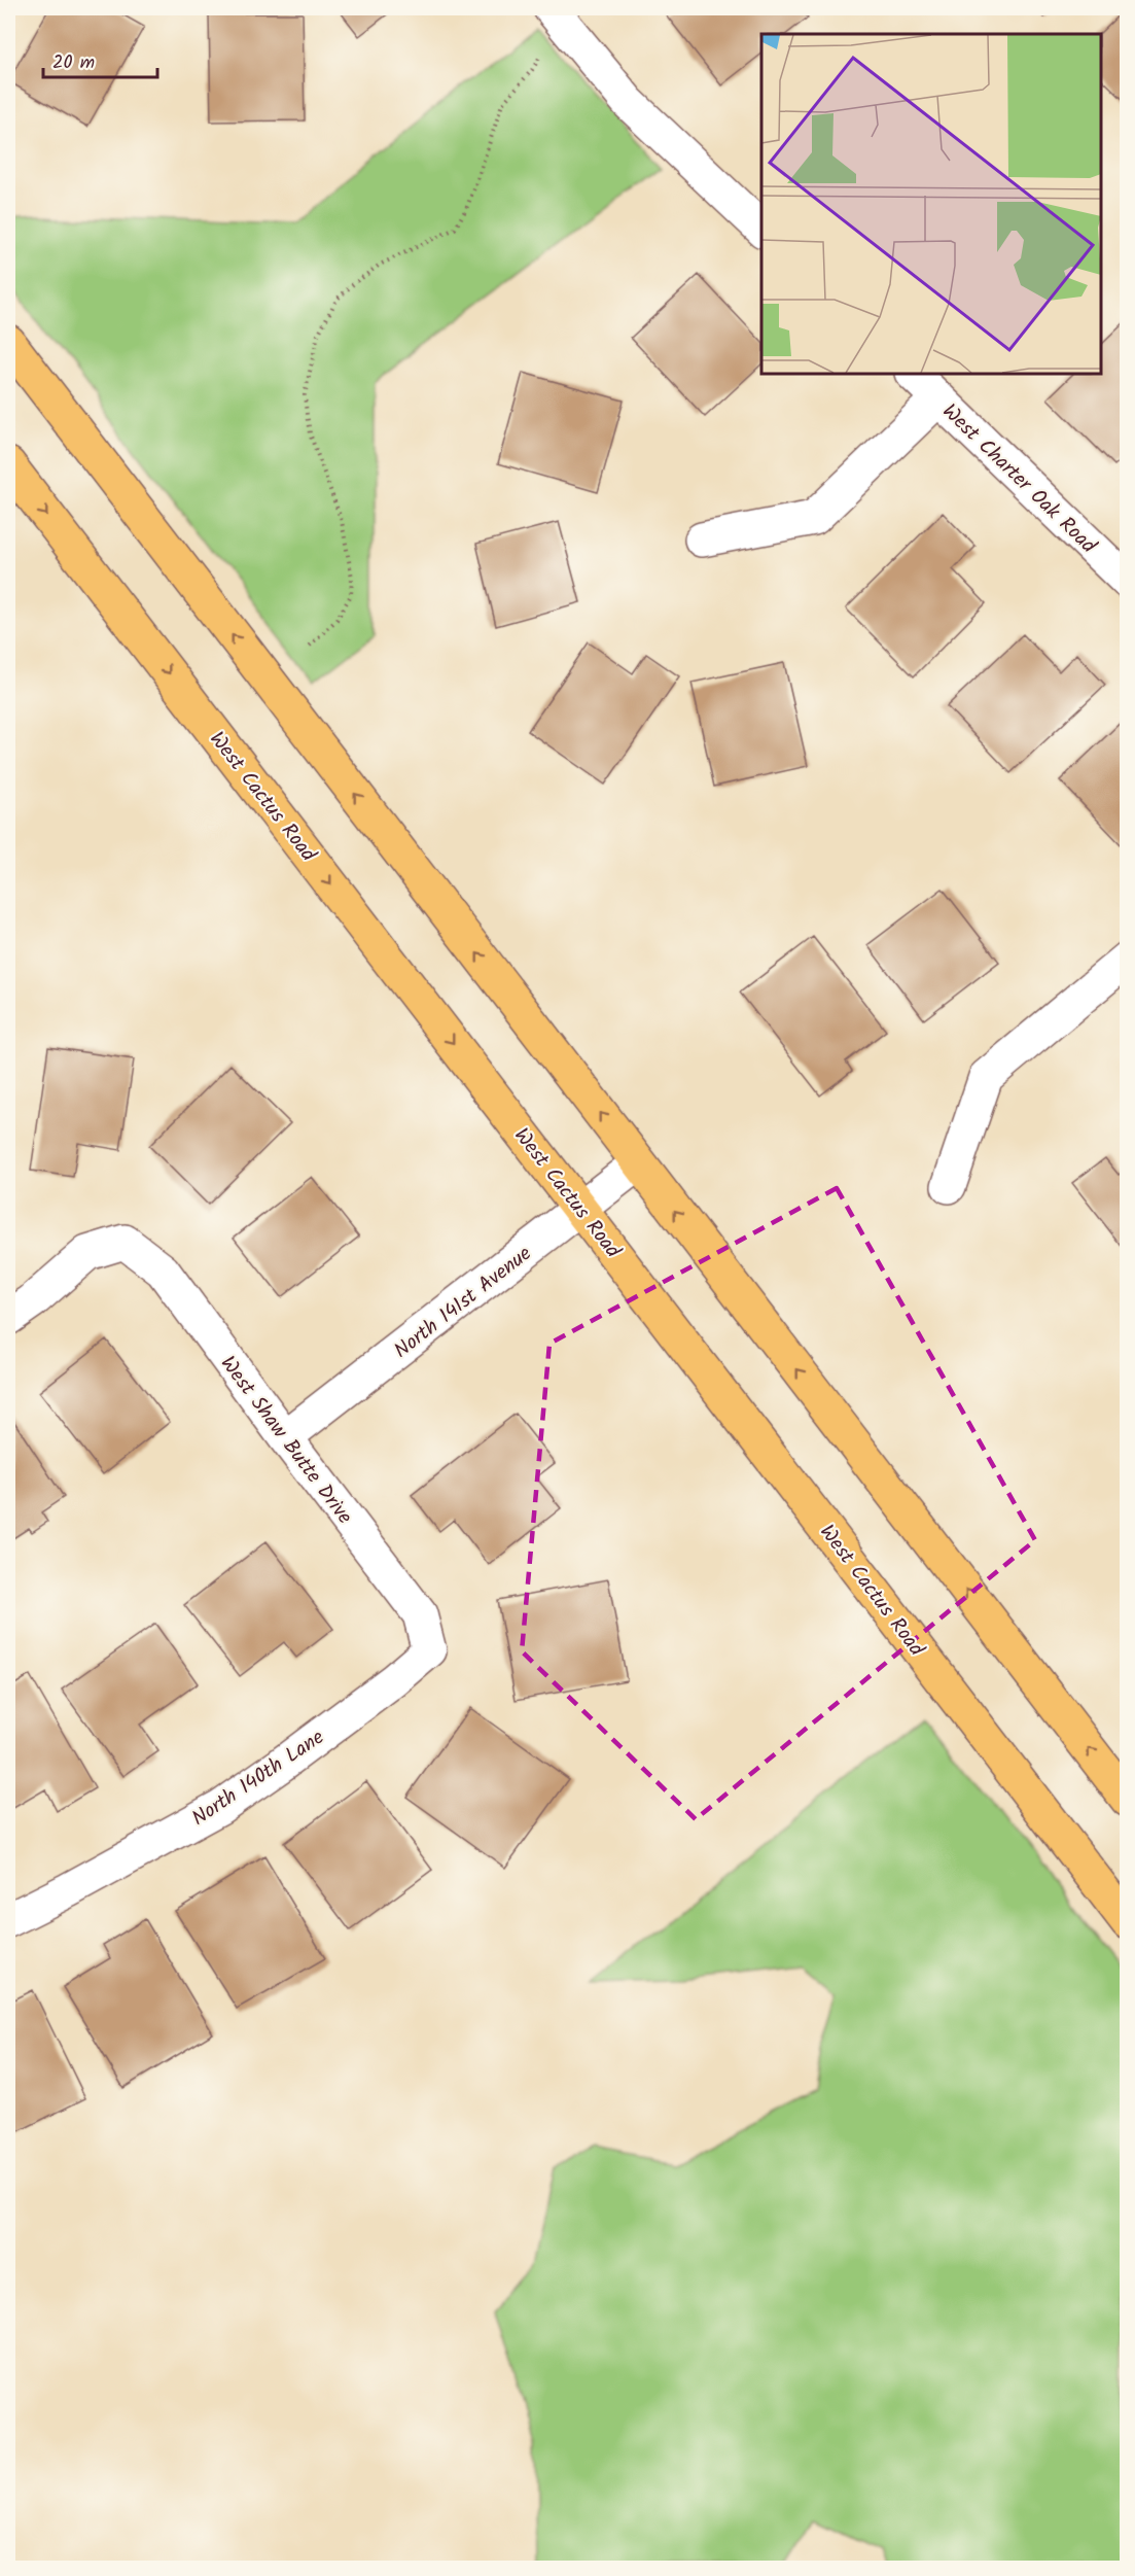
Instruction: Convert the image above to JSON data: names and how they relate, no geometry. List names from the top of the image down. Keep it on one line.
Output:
{"streets":{"main road":["West Cactus Road"],"street":["West Charter Oak Road","North 141st Avenue","West Shaw Butte Drive","North 140th Lane"]},"crossings":[["West Cactus Road","North 141st Avenue"],["North 141st Avenue","West Shaw Butte Drive"],["West Shaw Butte Drive","North 140th Lane"]],"scale_bar":"20 m"}
